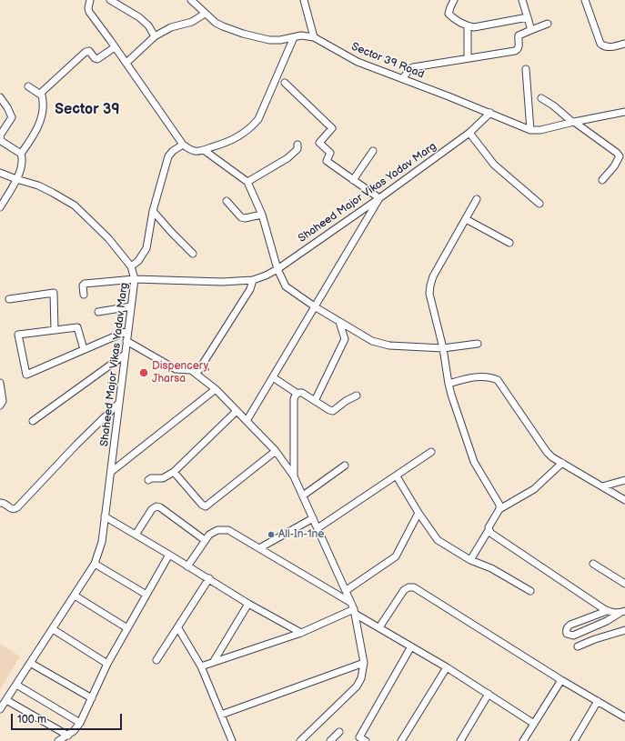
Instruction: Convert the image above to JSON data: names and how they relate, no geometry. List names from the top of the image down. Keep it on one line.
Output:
{"streets":{"street":["Sector 39 Road","Shaheed Major Vikas Yadav Marg"]},"crossings":[["Sector 39 Road","Shaheed Major Vikas Yadav Marg"]],"districts":["Sector 39"],"places":["Dispencery, Jharsa","All-In-1ne"],"scale_bar":"100 m"}
